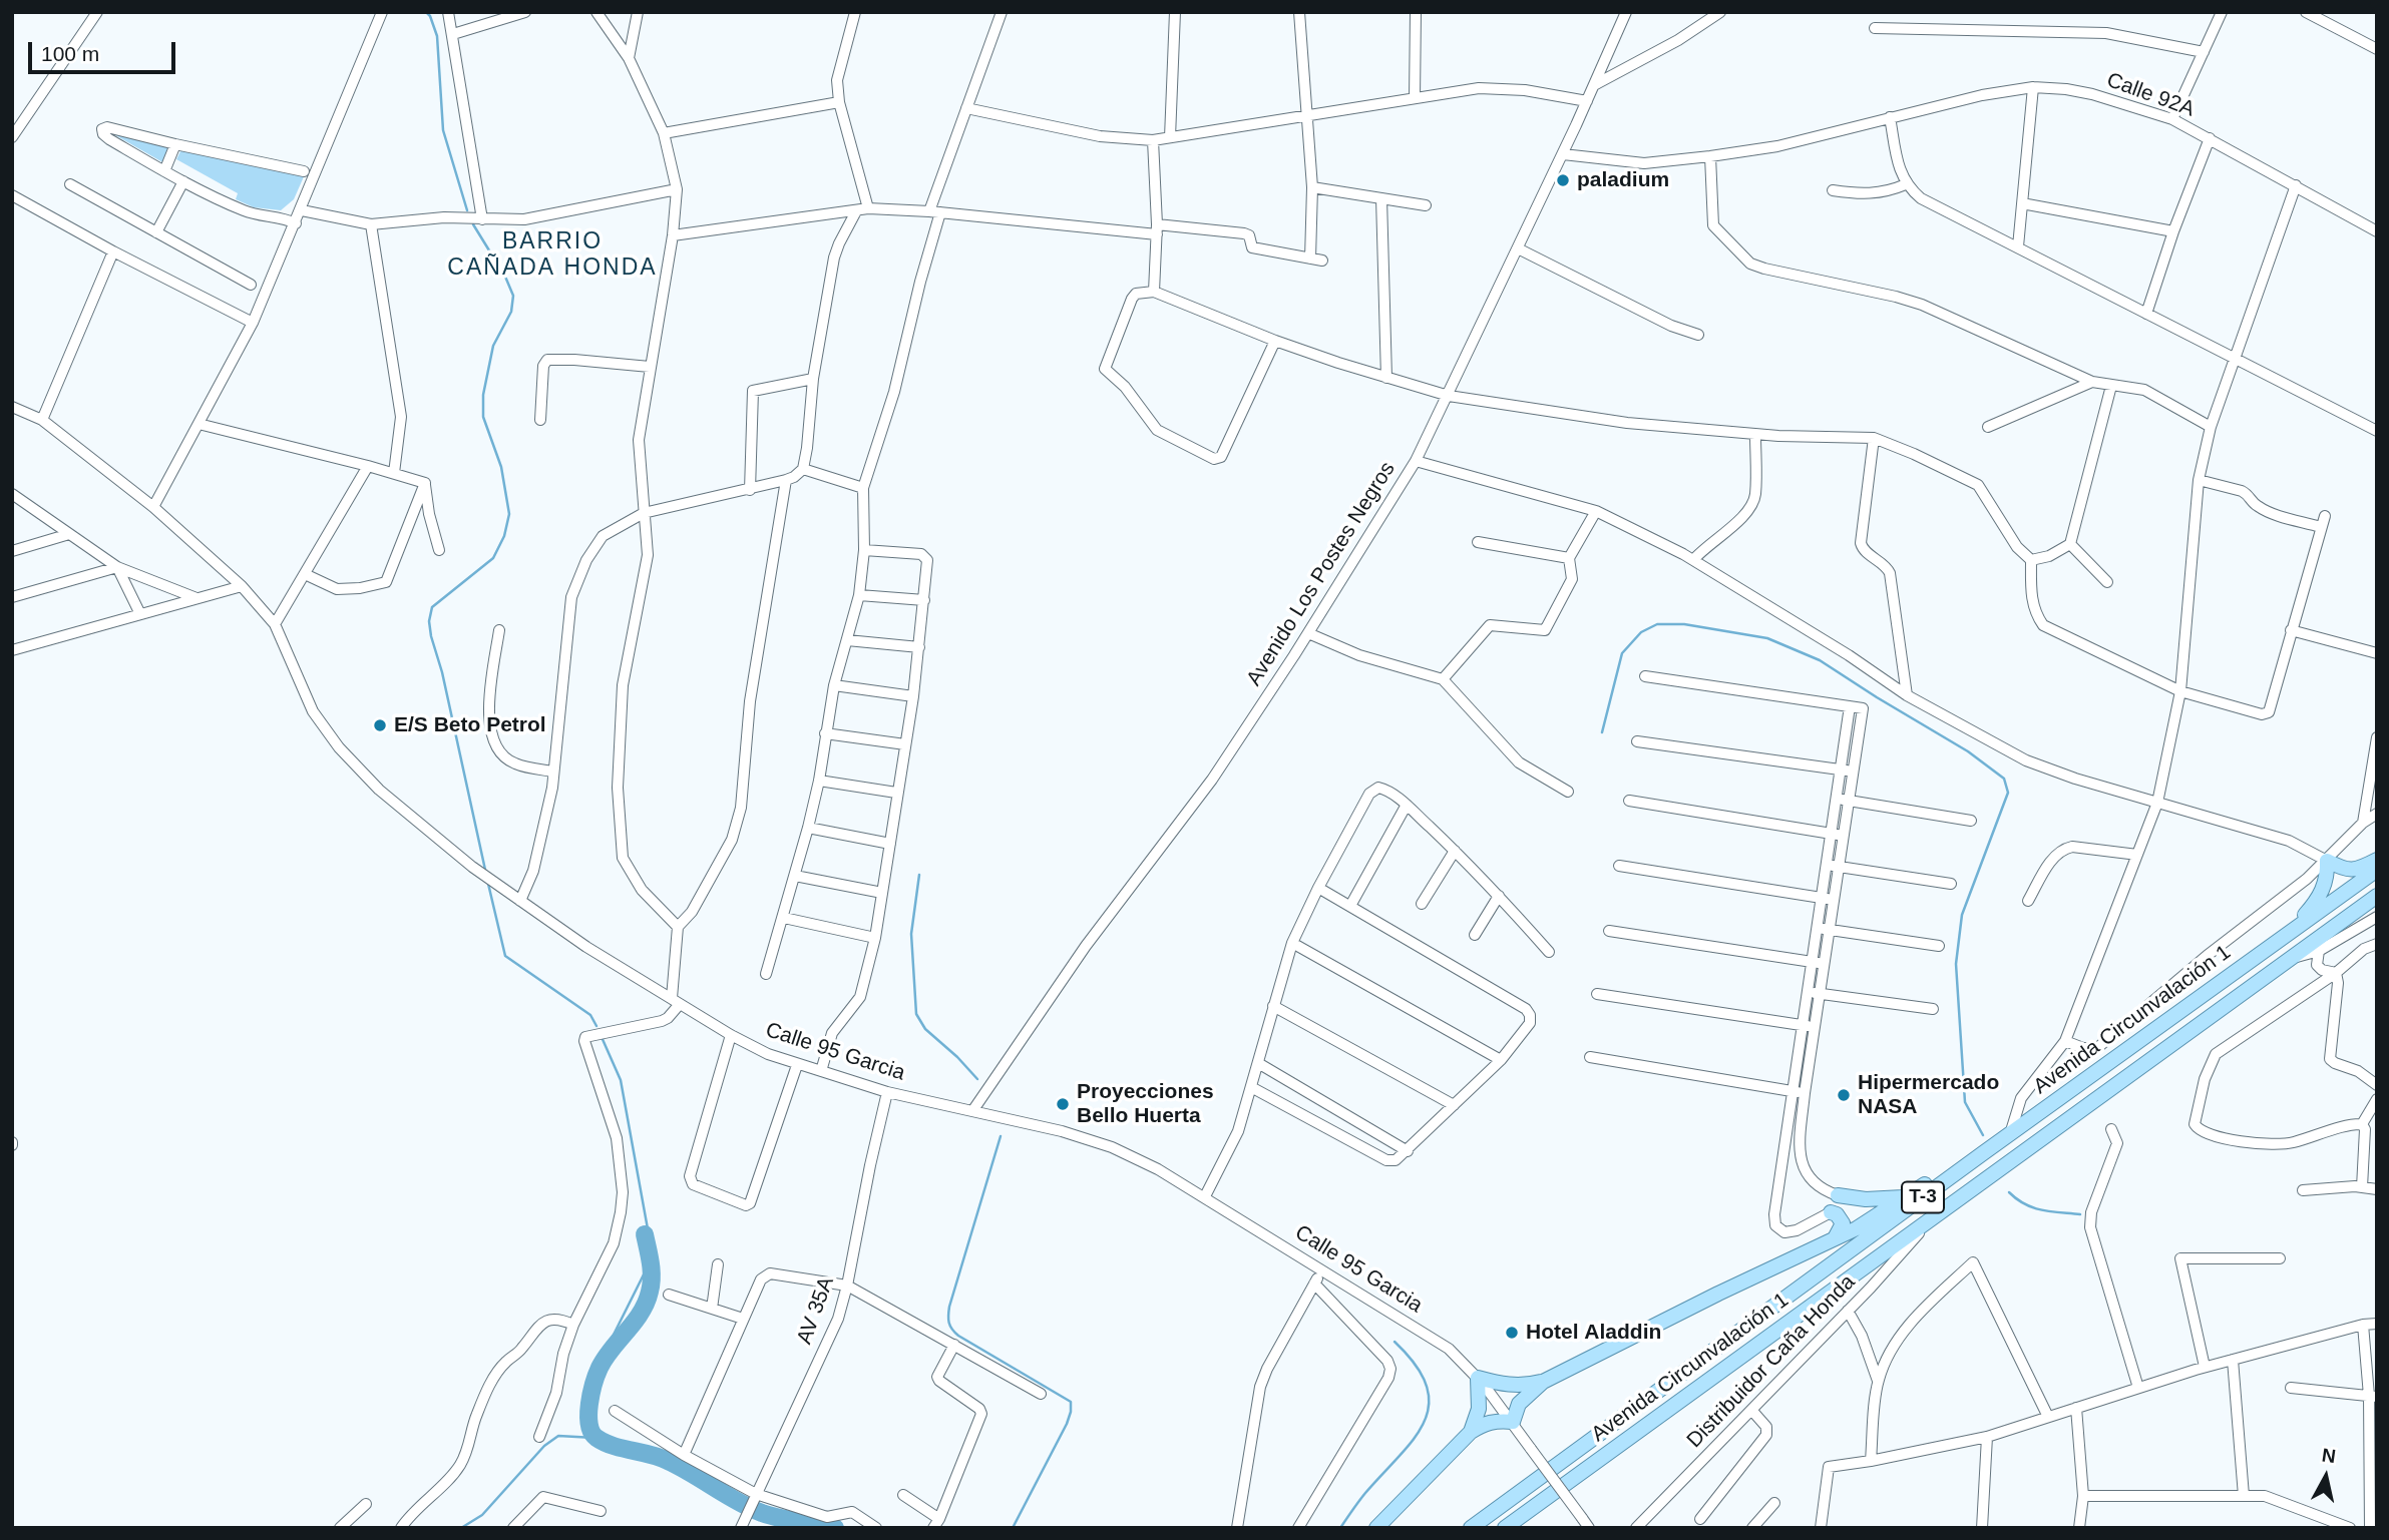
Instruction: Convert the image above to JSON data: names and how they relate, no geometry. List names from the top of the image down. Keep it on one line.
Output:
{"streets":{"main road":["Avenida Circunvalación 1","T-3"],"street":["Calle 92A","Avenido Los Postes Negros","Calle 95 Garcia","AV 35A","Distribuidor Caña Honda"]},"crossings":[["Calle 92A","Avenido Los Postes Negros"],["Avenido Los Postes Negros","Calle 95 Garcia"],["Avenida Circunvalación 1","Distribuidor Caña Honda"],["Calle 95 Garcia","AV 35A"]],"districts":["BARRIO CAÑADA HONDA"],"places":["paladium","E/S Beto Petrol","Hipermercado NASA","Proyecciones Bello Huerta","Hotel Aladdin"],"scale_bar":"100 m","north":"top"}
